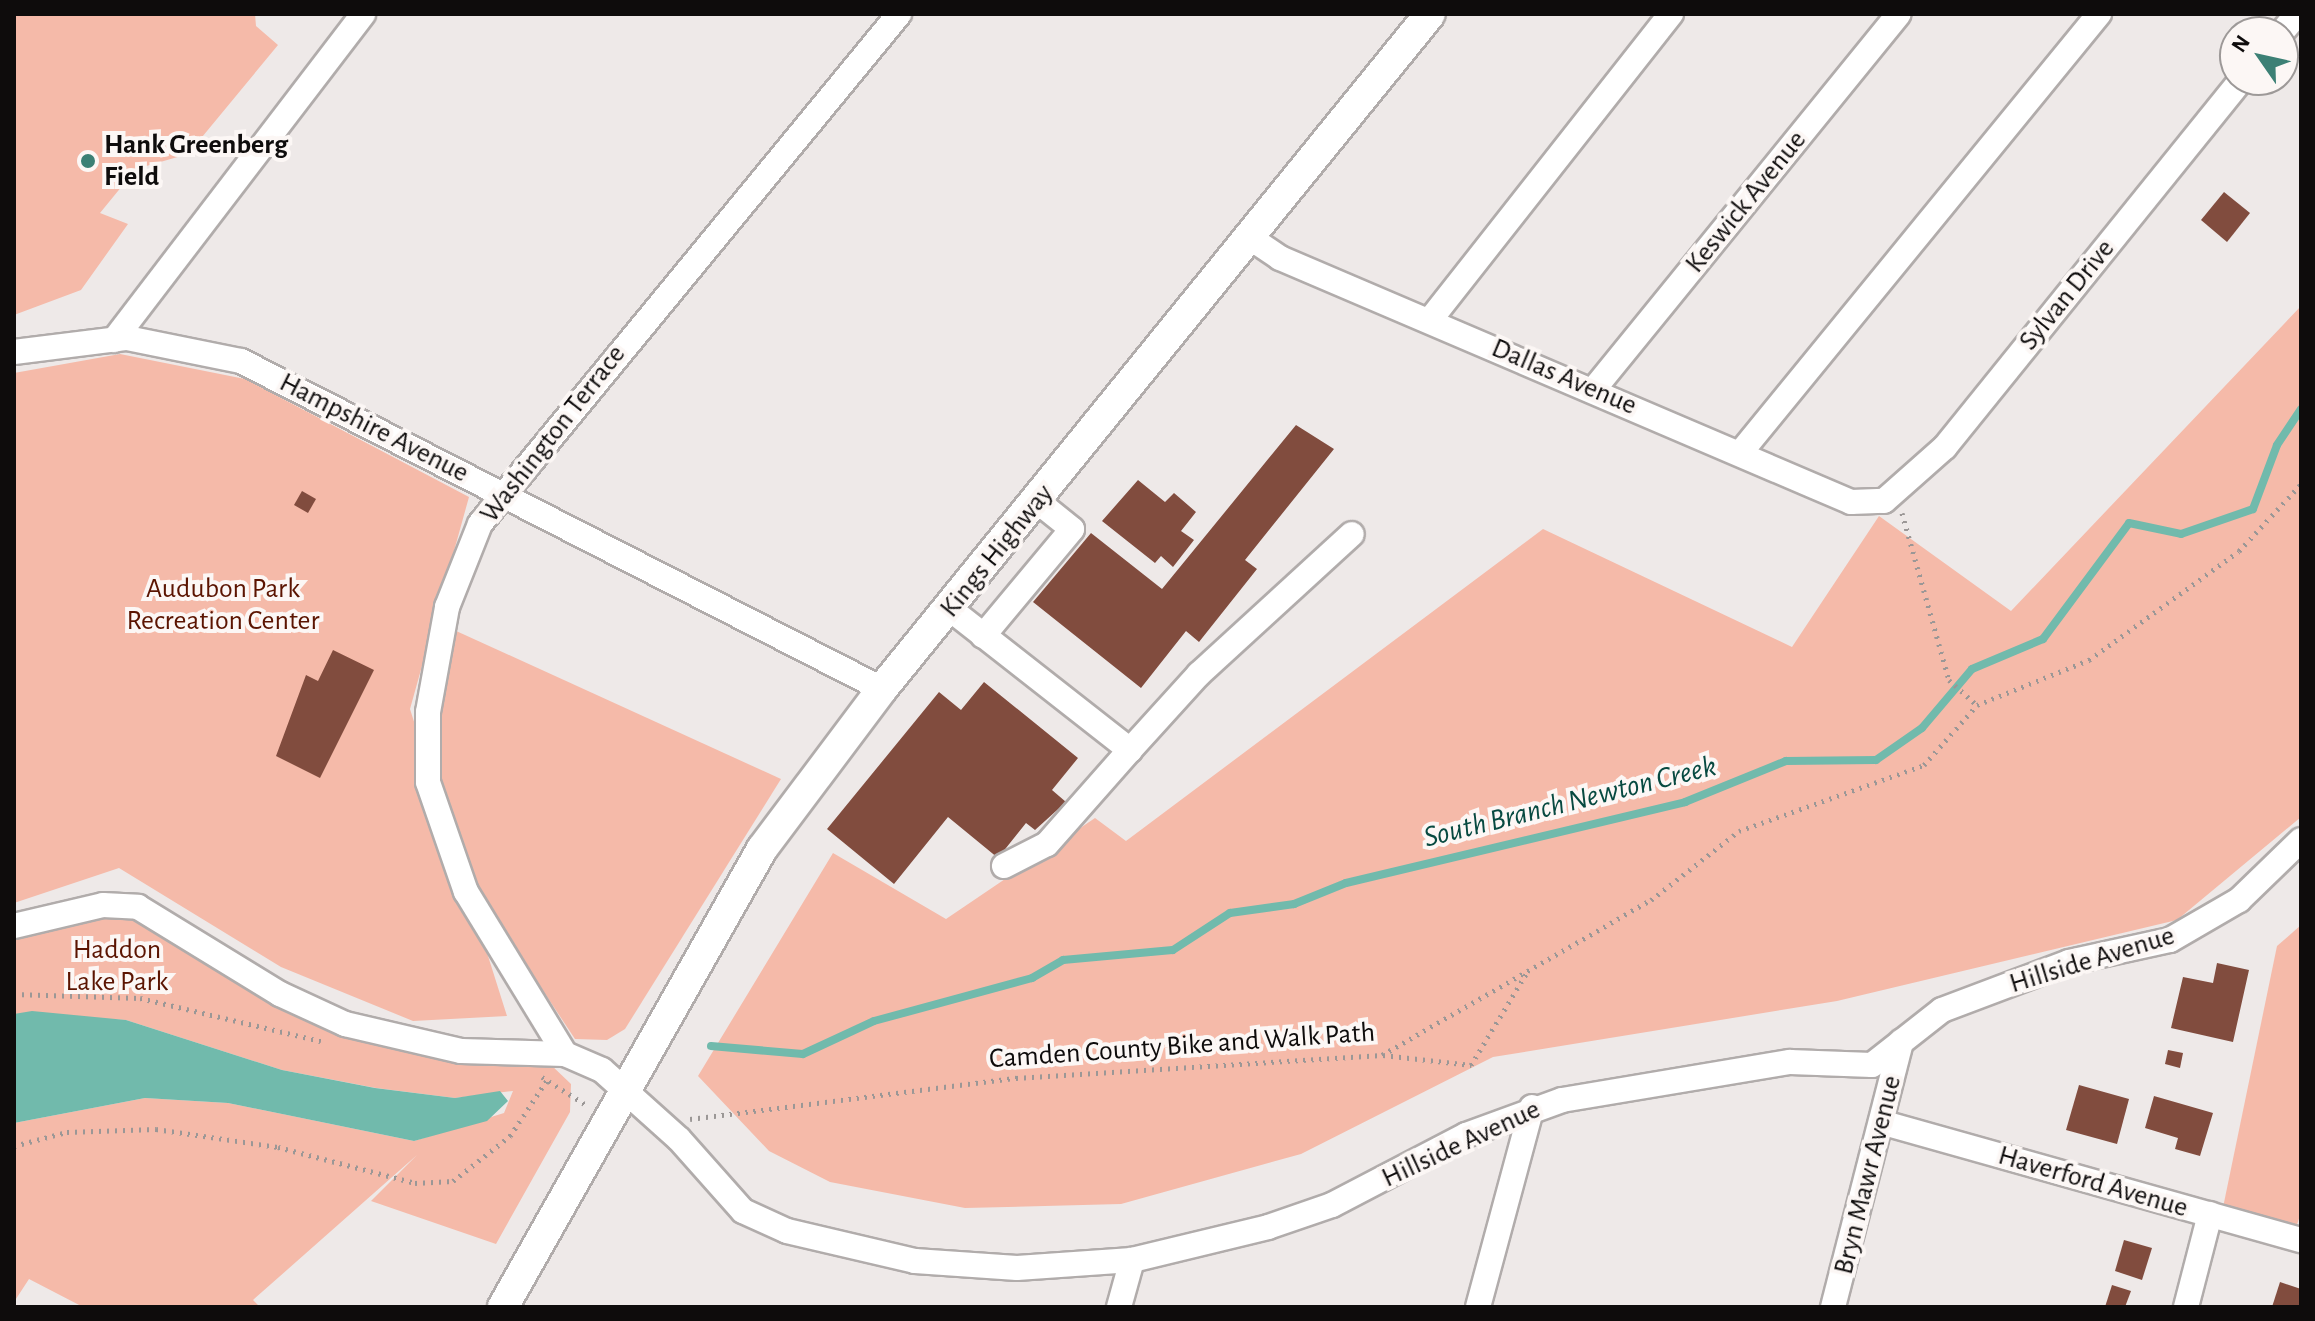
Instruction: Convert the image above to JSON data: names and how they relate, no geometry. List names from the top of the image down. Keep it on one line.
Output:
{"streets":{"main road":["Kings Highway"],"street":["Keswick Avenue","Sylvan Drive","Dallas Avenue","Hampshire Avenue","Washington Terrace","Hillside Avenue","Bryn Mawr Avenue","Haverford Avenue"],"path":["Camden County Bike and Walk Path"]},"crossings":[["Keswick Avenue","Dallas Avenue"],["Sylvan Drive","Dallas Avenue"],["Dallas Avenue","Kings Highway"],["Hampshire Avenue","Washington Terrace"],["Hampshire Avenue","Kings Highway"],["Washington Terrace","Hillside Avenue"],["Kings Highway","Hillside Avenue"],["Hillside Avenue","Camden County Bike and Walk Path"],["Hillside Avenue","Bryn Mawr Avenue"],["Bryn Mawr Avenue","Haverford Avenue"]],"water":["South Branch Newton Creek"],"parks":["Audubon Park Recreation Center","Haddon Lake Park"],"places":["Hank Greenberg Field"],"north":"top left"}
